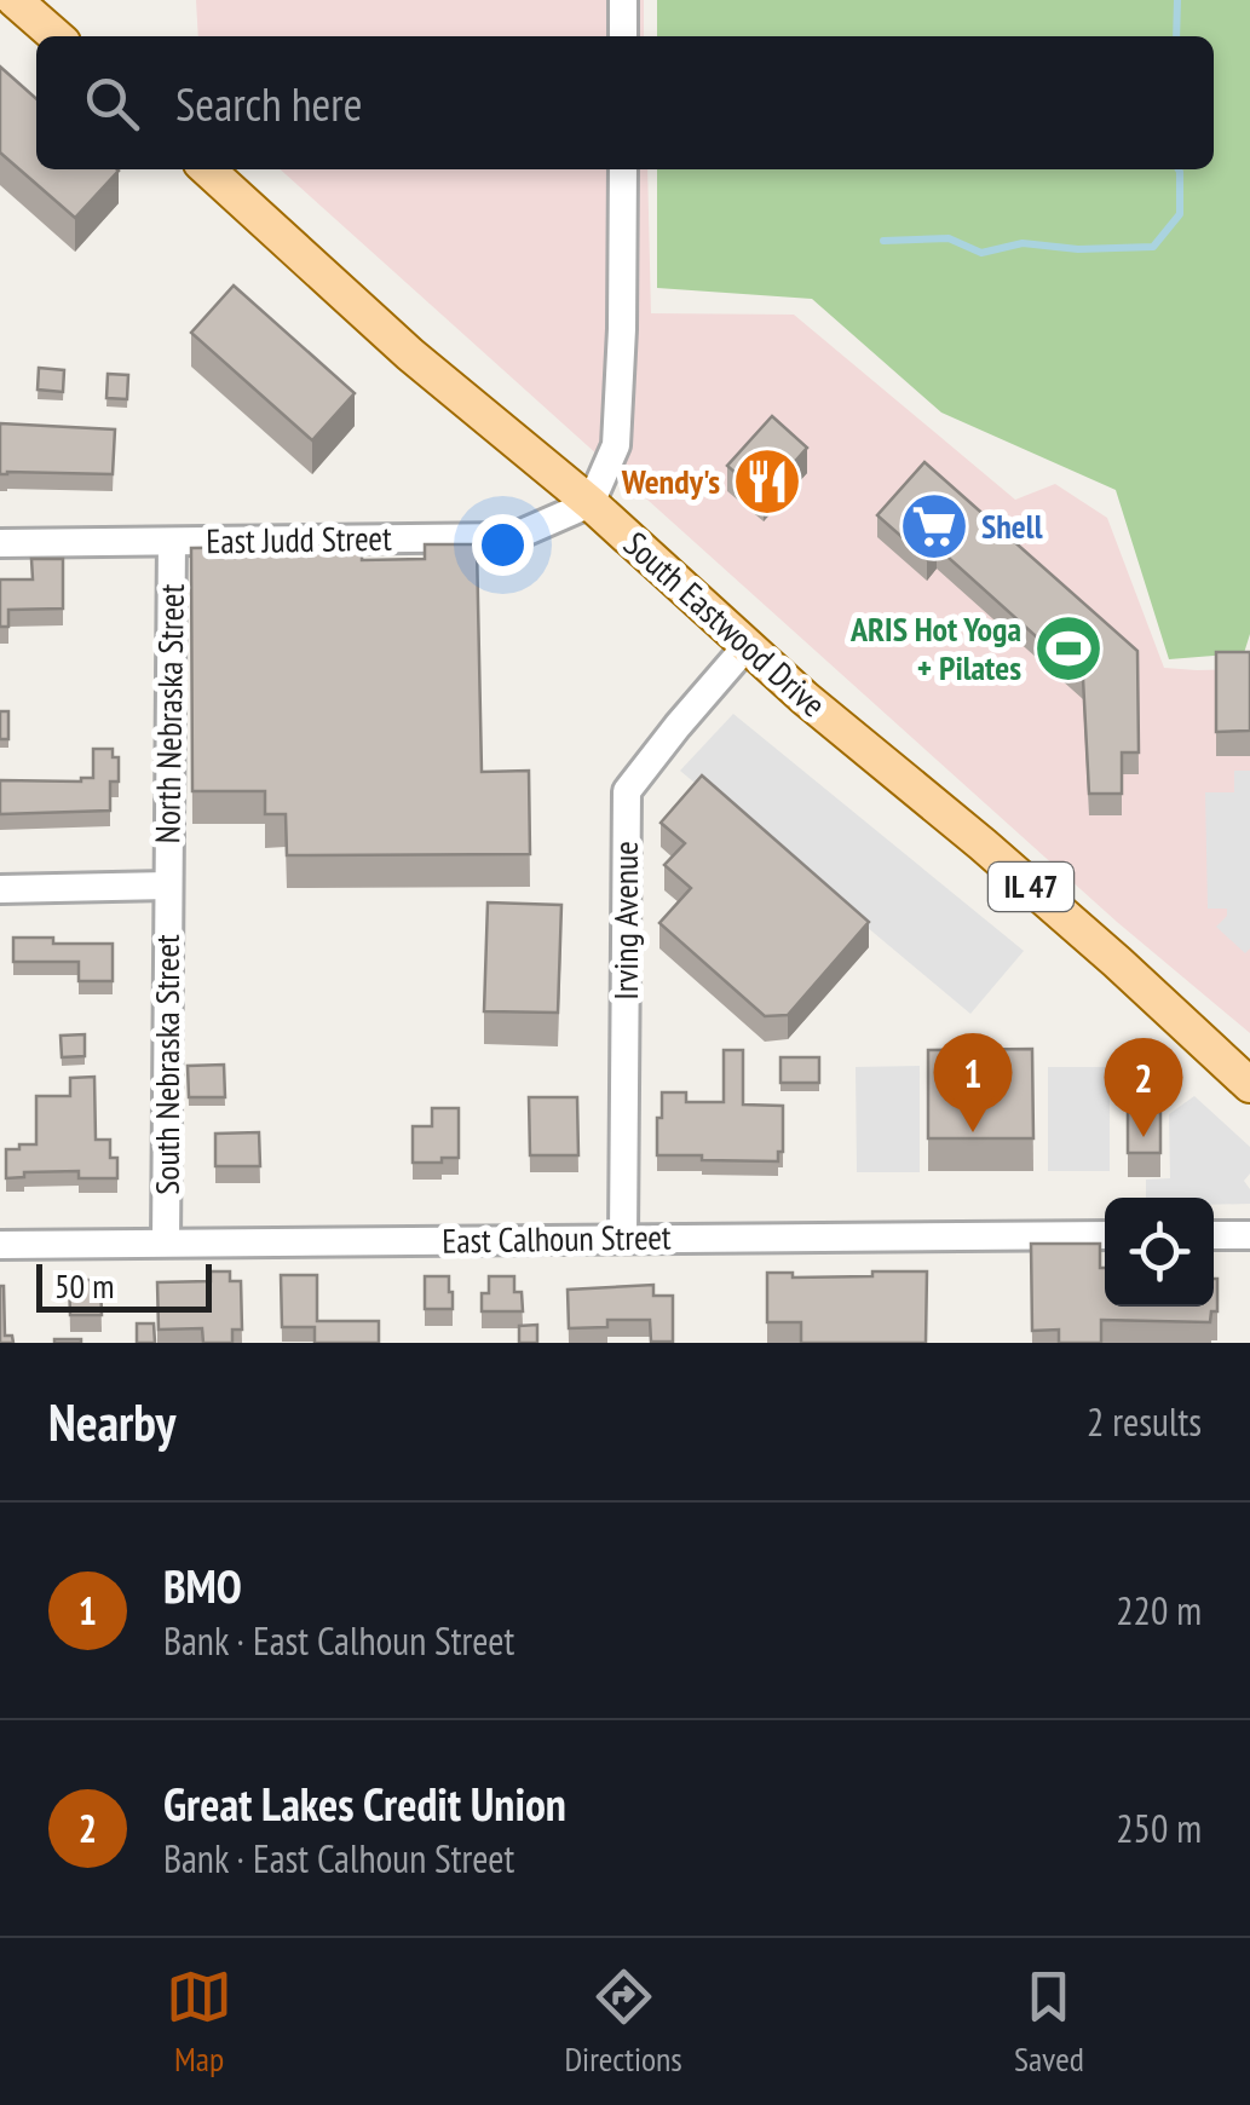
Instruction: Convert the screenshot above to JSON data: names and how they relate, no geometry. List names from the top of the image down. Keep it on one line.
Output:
{"streets":{"main road":["South Eastwood Drive","IL 47"],"street":["East Judd Street","North Nebraska Street","Irving Avenue","South Nebraska Street","East Calhoun Street"]},"crossings":[["East Judd Street","South Eastwood Drive"],["East Judd Street","North Nebraska Street"],["South Eastwood Drive","Irving Avenue"],["North Nebraska Street","South Nebraska Street"],["Irving Avenue","East Calhoun Street"],["South Nebraska Street","East Calhoun Street"]],"places":{"restaurant":["Wendy's"],"supermarket":["Shell"],"sports":["ARIS Hot Yoga + Pilates"]},"scale_bar":"50 m","page":{"search":"Search here","pins":["1","2"],"scale":"50 m","heading":["Nearby","2 results"],"list":[{"mark":"1","name":"BMO","note":"Bank · East Calhoun Street","value":"220 m"},{"mark":"2","name":"Great Lakes Credit Union","note":"Bank · East Calhoun Street","value":"250 m"}],"nav":["Map","Directions","Saved"]}}
